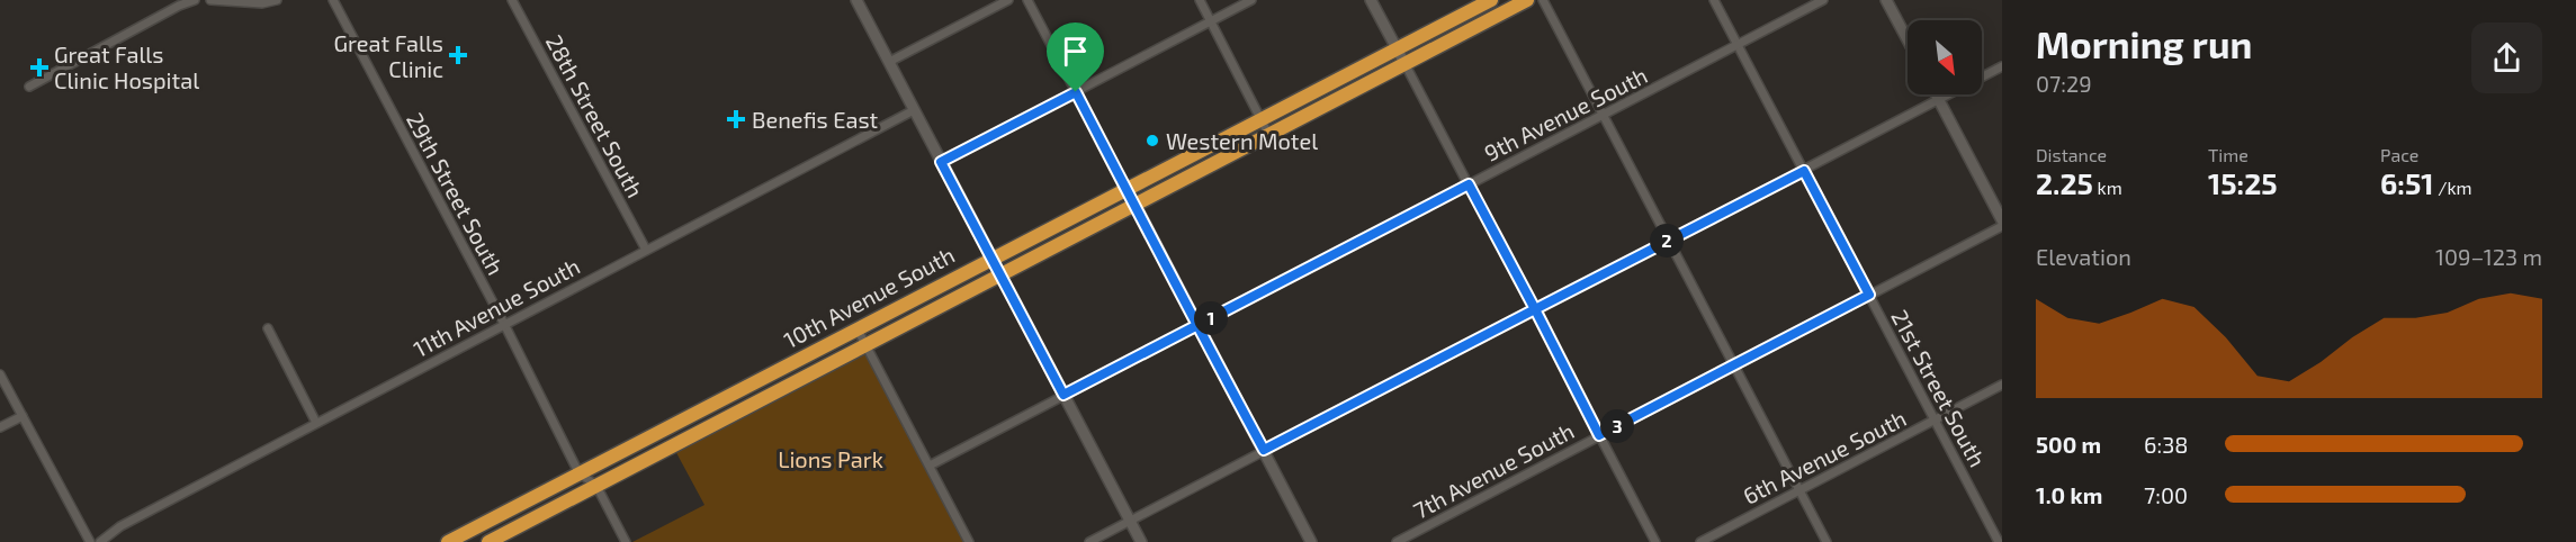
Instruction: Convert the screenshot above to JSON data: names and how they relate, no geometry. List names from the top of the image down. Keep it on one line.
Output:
{"streets":{"highway":["10th Avenue South"],"street":["9th Avenue South","28th Street South","29th Street South","11th Avenue South","21st Street South","6th Avenue South","7th Avenue South"]},"crossings":[["9th Avenue South","21st Street South"],["28th Street South","11th Avenue South"],["29th Street South","10th Avenue South"],["29th Street South","11th Avenue South"],["21st Street South","6th Avenue South"],["21st Street South","7th Avenue South"]],"parks":["Lions Park"],"places":{"health":["Great Falls Clinic","Great Falls Clinic Hospital","Benefis East"],"other":["Western Motel"]},"north":"bottom right","page":{"heading":["Morning run","07:29"],"stats":[["Distance","2.25 km"],["Time","15:25"],["Pace","6:51 /km"]],"pins":["2","1","3"],"chart":["Elevation","109–123 m"],"list":[{"name":"500 m","note":"6:38"},{"name":"1.0 km","note":"7:00"}]}}
